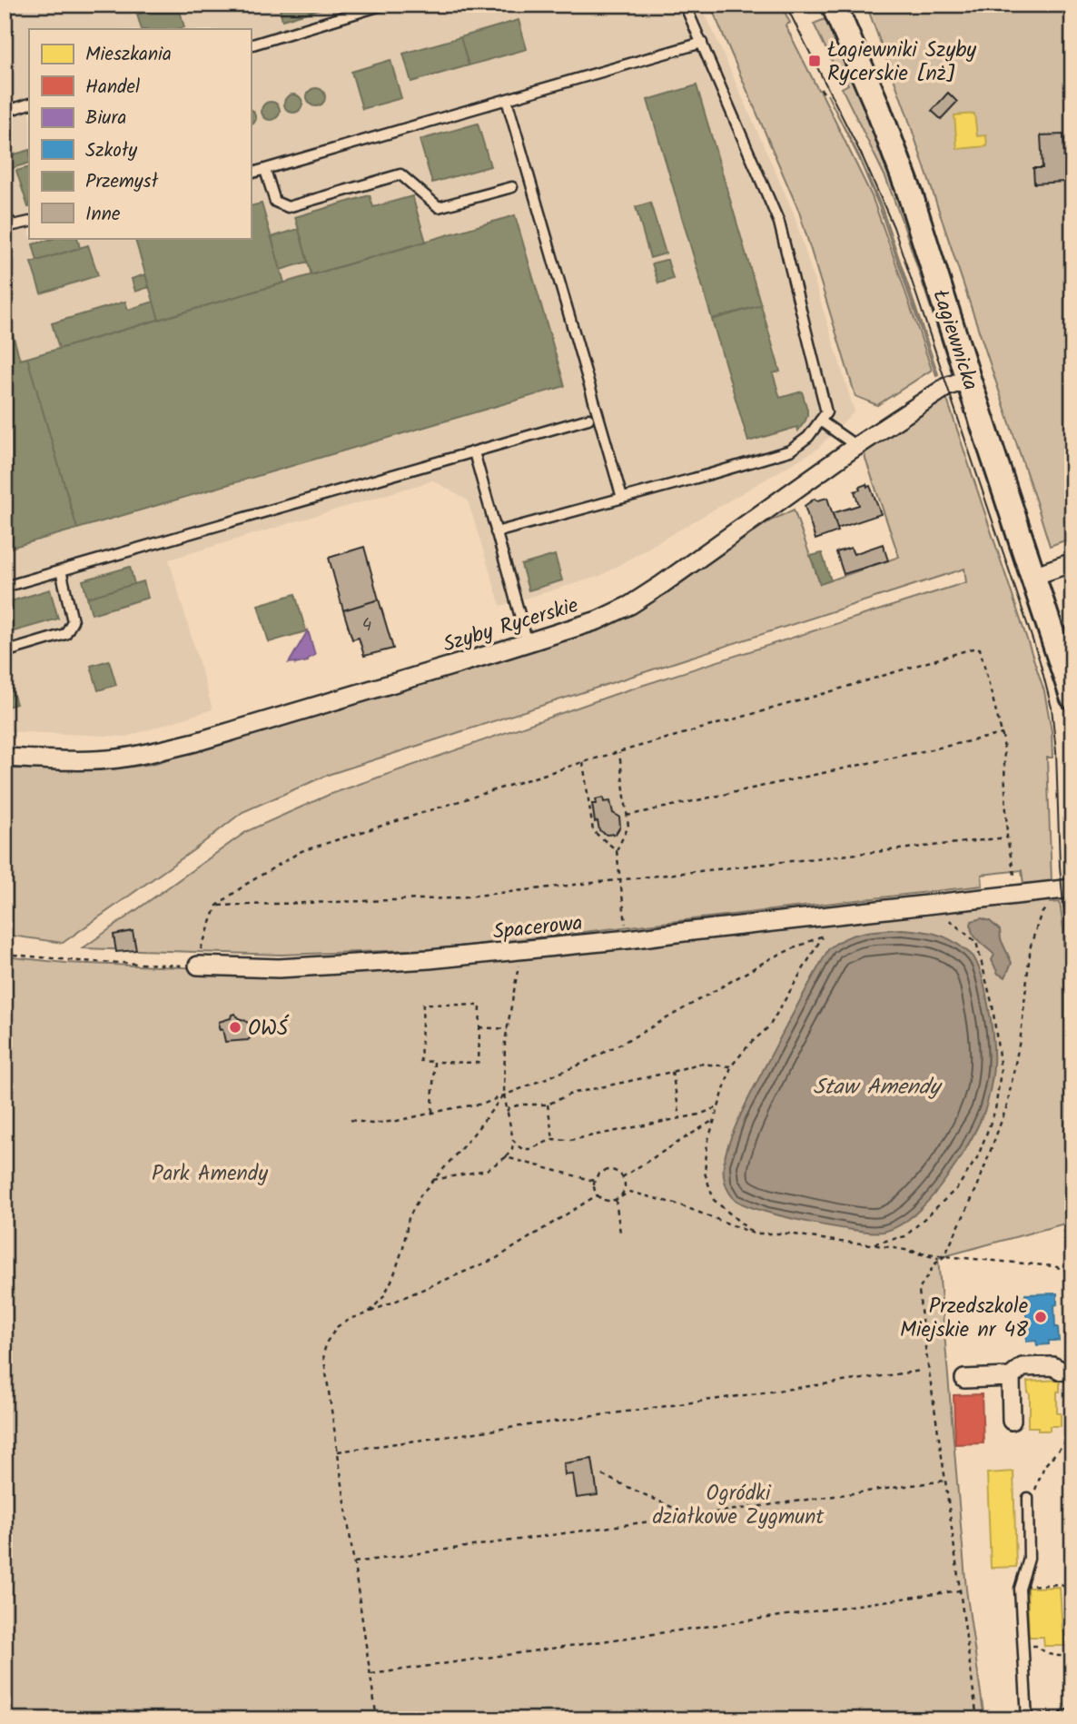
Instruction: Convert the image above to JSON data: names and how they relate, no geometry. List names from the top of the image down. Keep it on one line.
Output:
{"streets":{"main road":["Łagiewnicka"],"street":["Szyby Rycerskie","Spacerowa"]},"crossings":[["Łagiewnicka","Szyby Rycerskie"]],"water":["Staw Amendy"],"parks":["Park Amendy","Ogródki działkowe Zygmunt"],"places":{"transit":["Łagiewniki Szyby Rycerskie [nż]"],"other":["OWŚ","Przedszkole Miejskie nr 48"]},"house_numbers":["4"],"legend":["Mieszkania","Handel","Biura","Szkoły","Przemysł","Inne"]}
